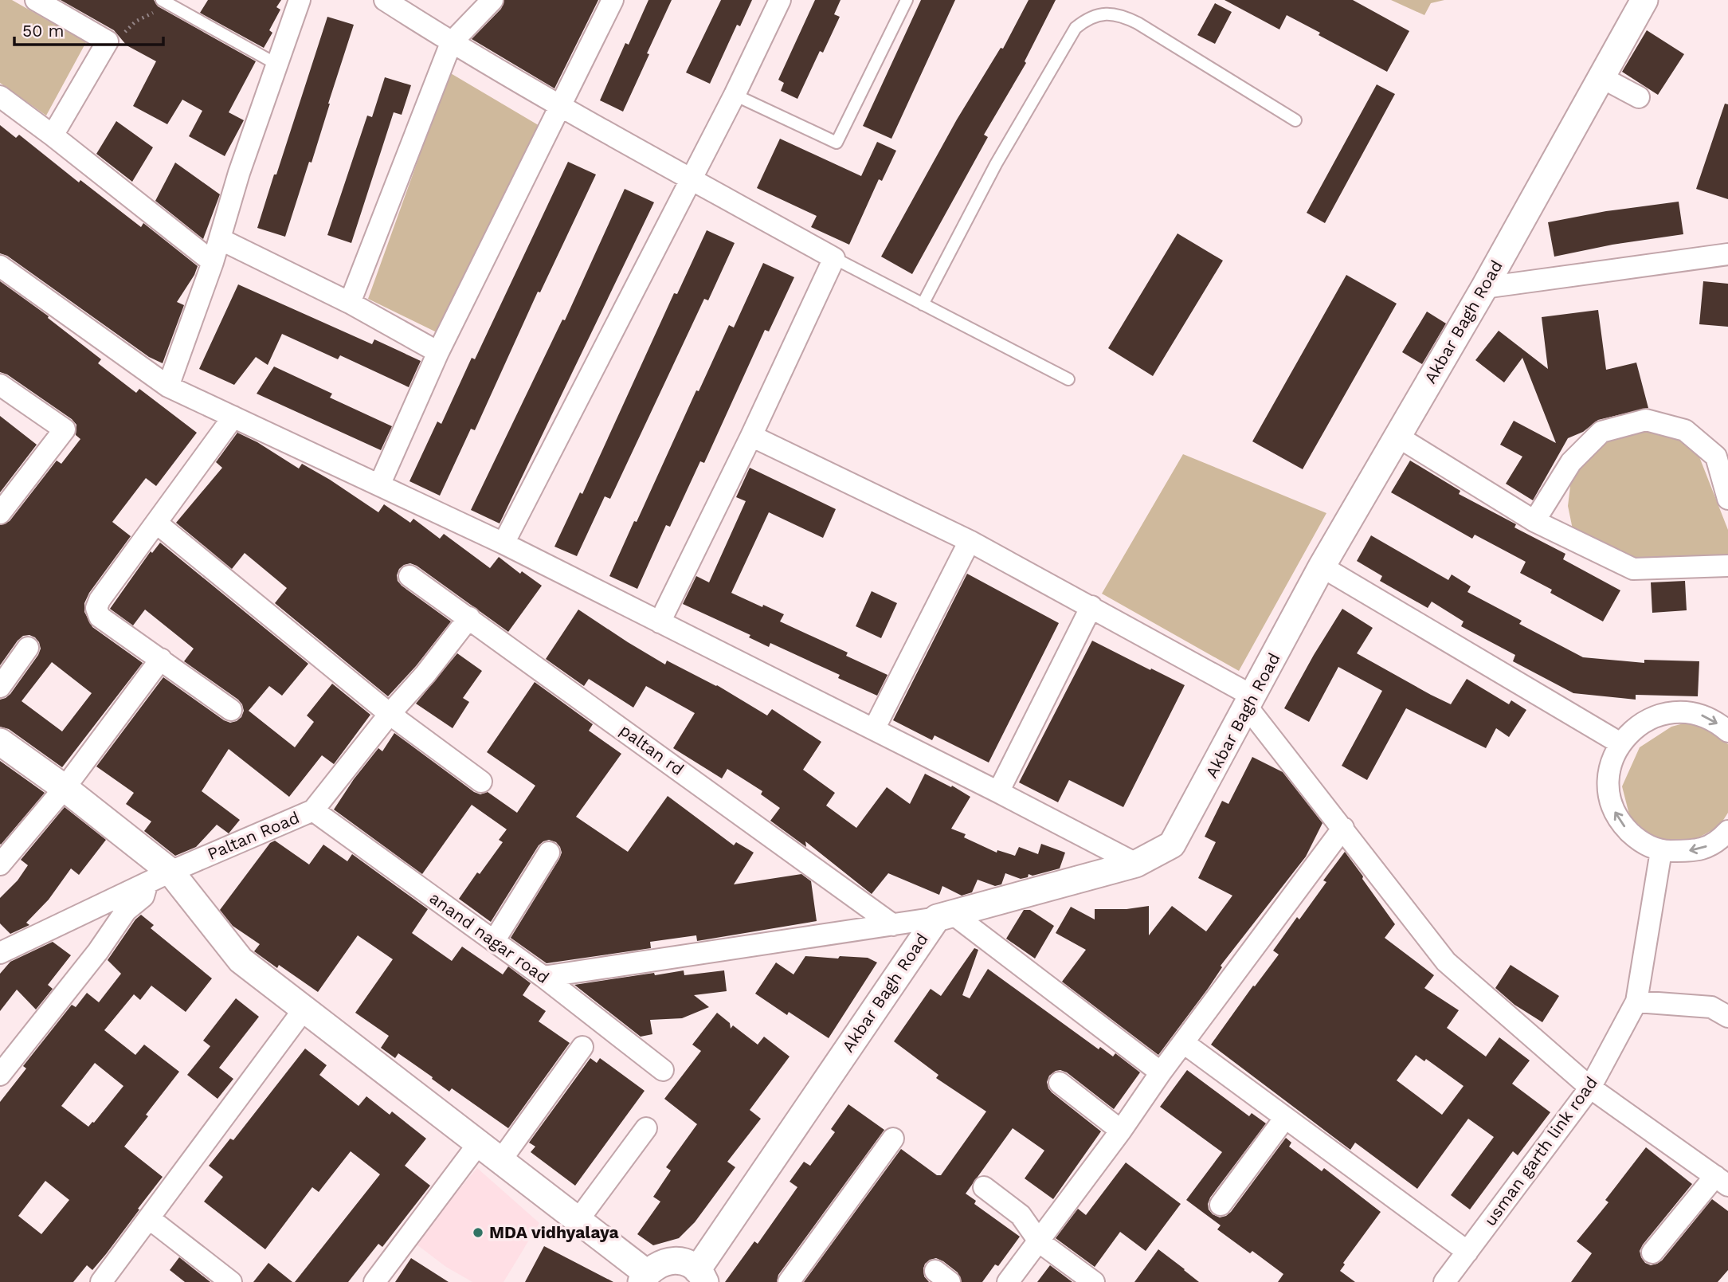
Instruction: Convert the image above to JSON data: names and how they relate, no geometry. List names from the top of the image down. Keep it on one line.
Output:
{"streets":{"street":["Akbar Bagh Road","paltan rd","Paltan Road","anand nagar road","usman garth link road"]},"crossings":[["paltan rd","Paltan Road"],["Paltan Road","anand nagar road"]],"places":["MDA vidhyalaya"],"scale_bar":"50 m"}
